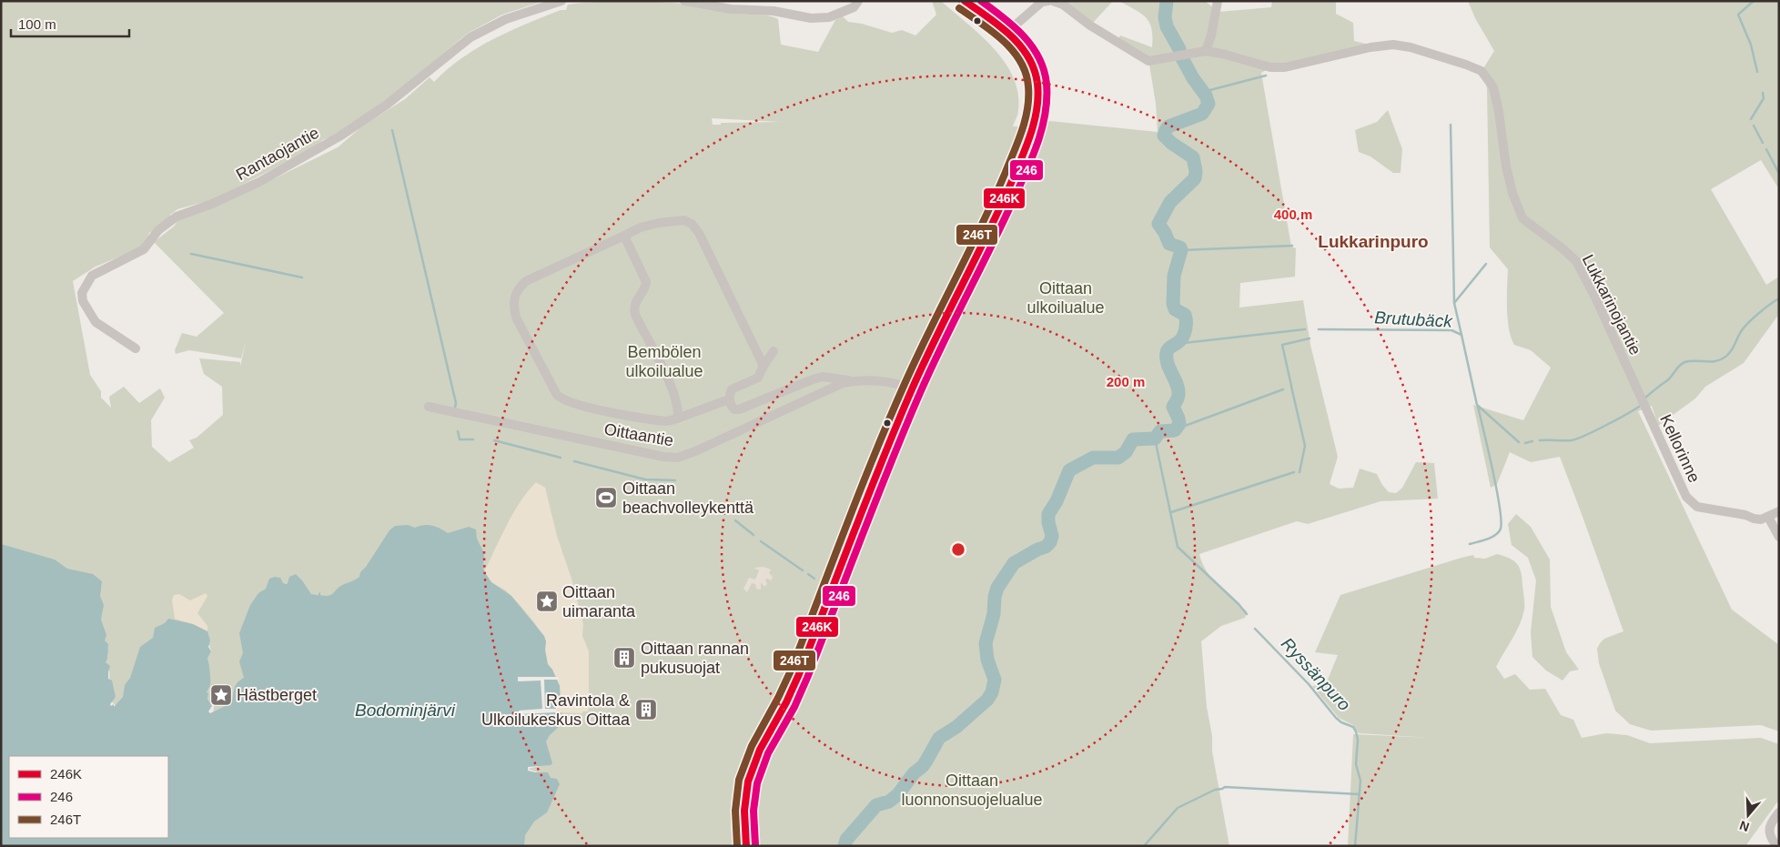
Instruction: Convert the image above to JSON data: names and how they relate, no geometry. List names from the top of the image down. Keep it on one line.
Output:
{"streets":{"street":["Rantaojantie","Lukkarinojantie","Oittaantie","Kellorinne"]},"crossings":[["Lukkarinojantie","Kellorinne"]],"districts":["Lukkarinpuro"],"water":["Brutubäck","Ryssänpuro","Bodominjärvi"],"parks":["Oittaan ulkoilualue","Bembölen ulkoilualue","Oittaan luonnonsuojelualue"],"places":{"sports":["Oittaan beachvolleykenttä"],"place":["Oittaan uimaranta","Hästberget"],"building":["Oittaan rannan pukusuojat","Ravintola & Ulkoilukeskus Oittaa"]},"lines":["transit line 246K","transit line 246","transit line 246T"],"legend":["246K","246","246T"],"scale_bar":"100 m","north":"bottom","rings":["400 m","200 m"]}
